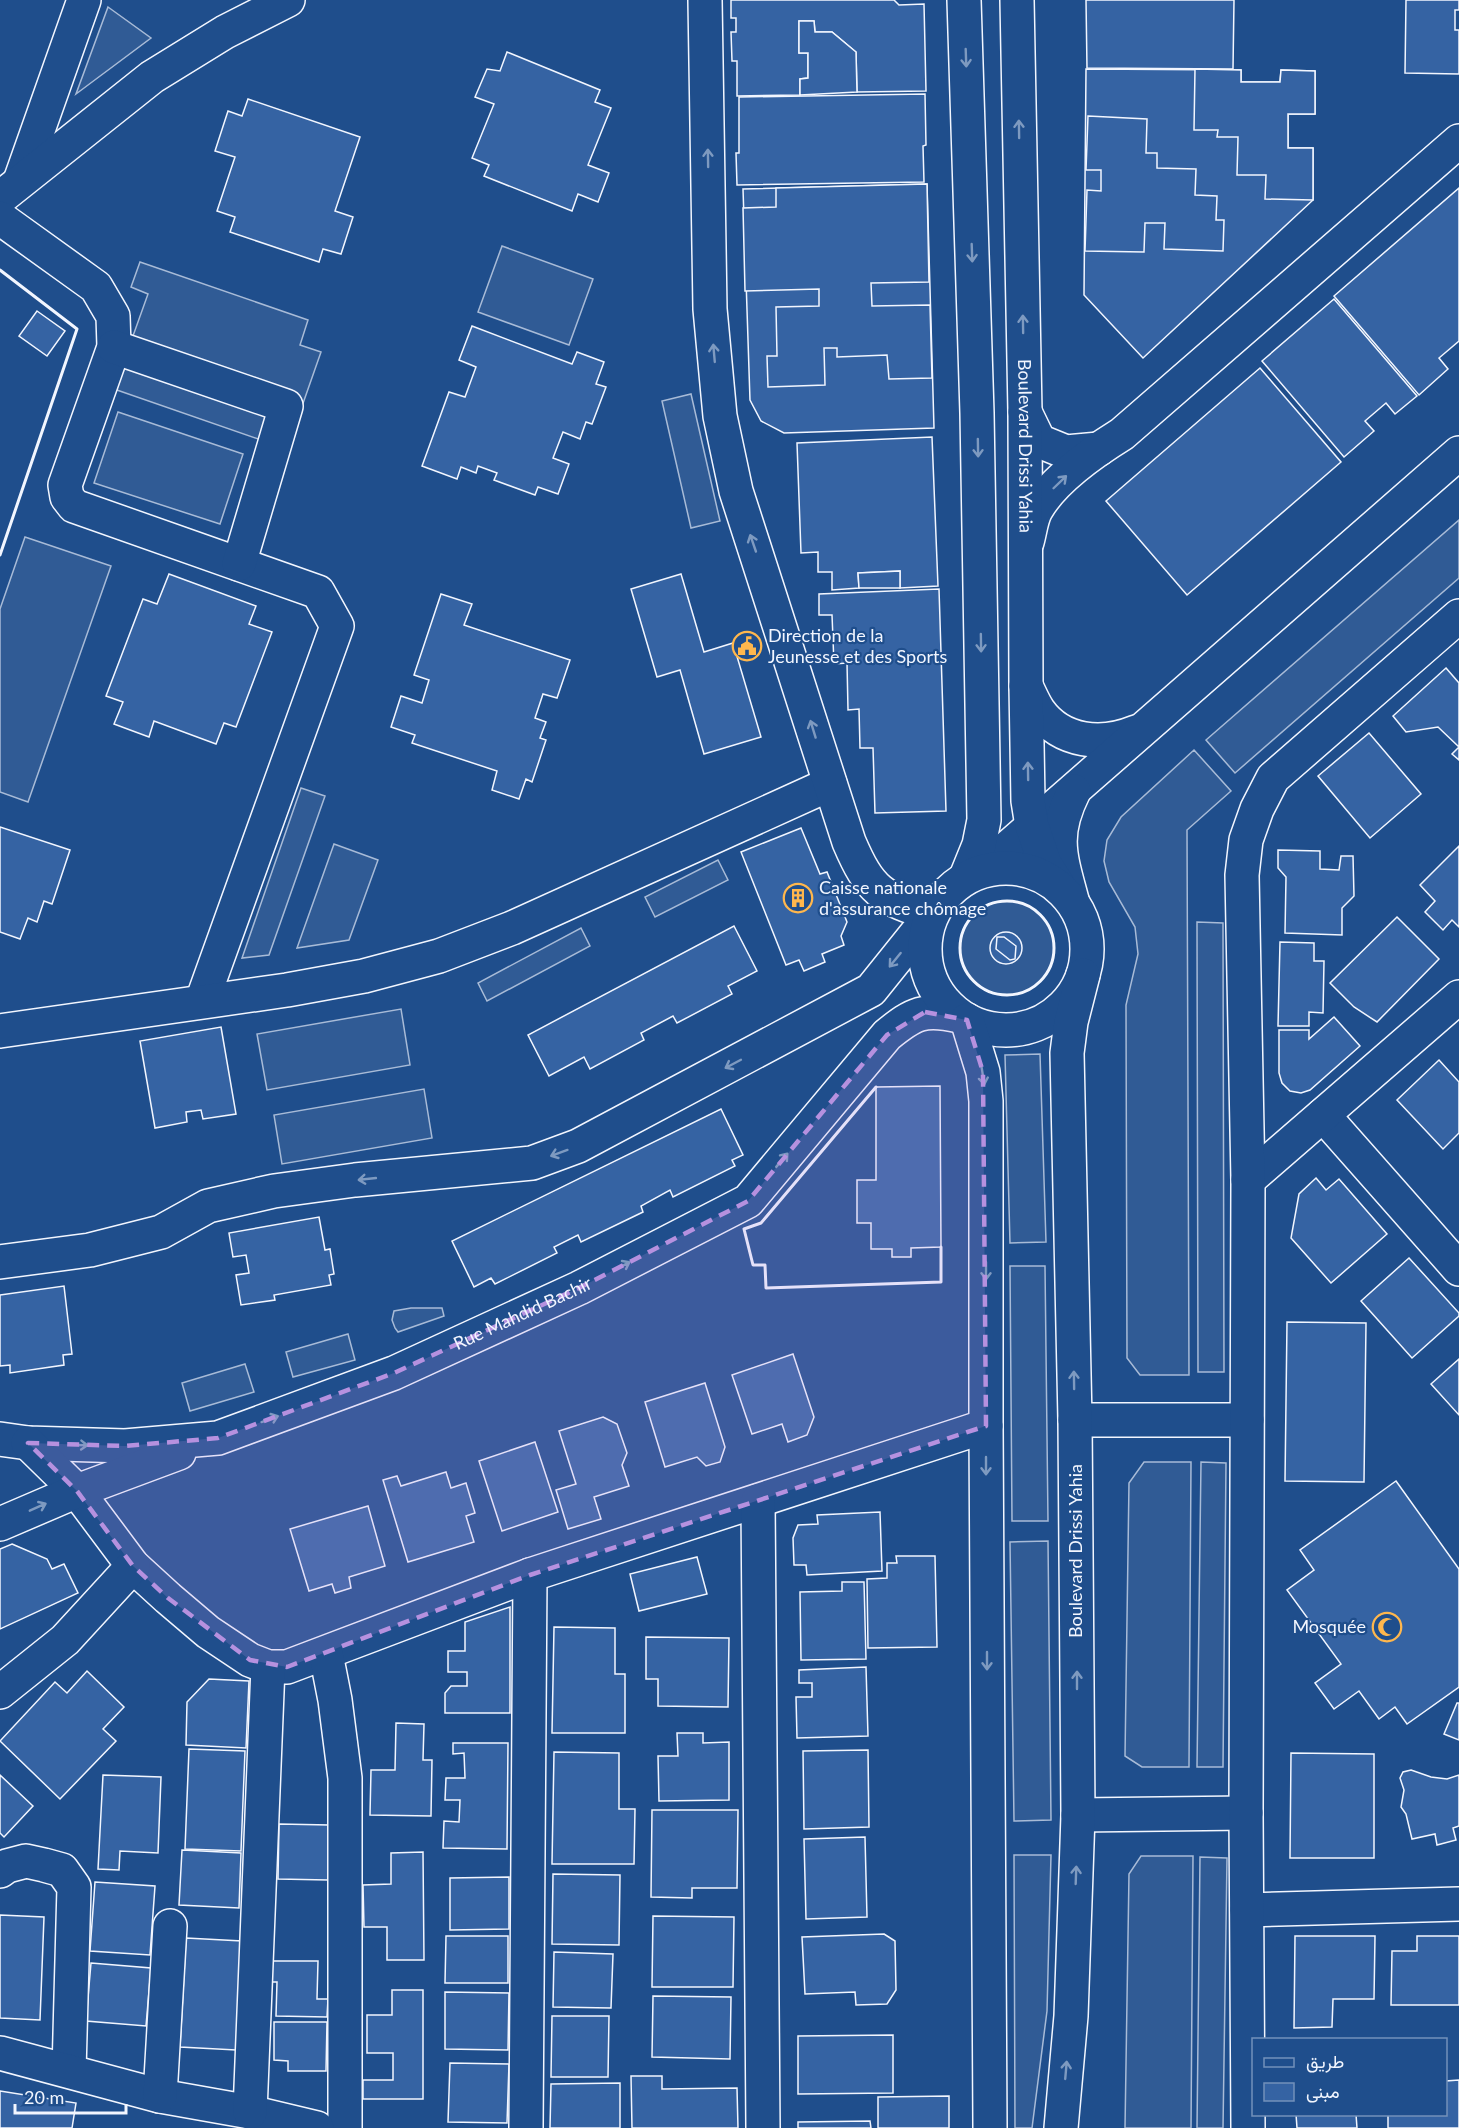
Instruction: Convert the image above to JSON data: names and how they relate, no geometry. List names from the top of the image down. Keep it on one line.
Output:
{"streets":{"street":["Boulevard Drissi Yahia","Rue Mahdid Bachir"]},"crossings":[["Boulevard Drissi Yahia","Rue Mahdid Bachir"]],"places":{"public building":["Direction de la Jeunesse et des Sports"],"building":["Caisse nationale d'assurance chômage"],"mosque":["Mosquée"]},"legend":["طريق","مبنى"],"scale_bar":"20 m"}
